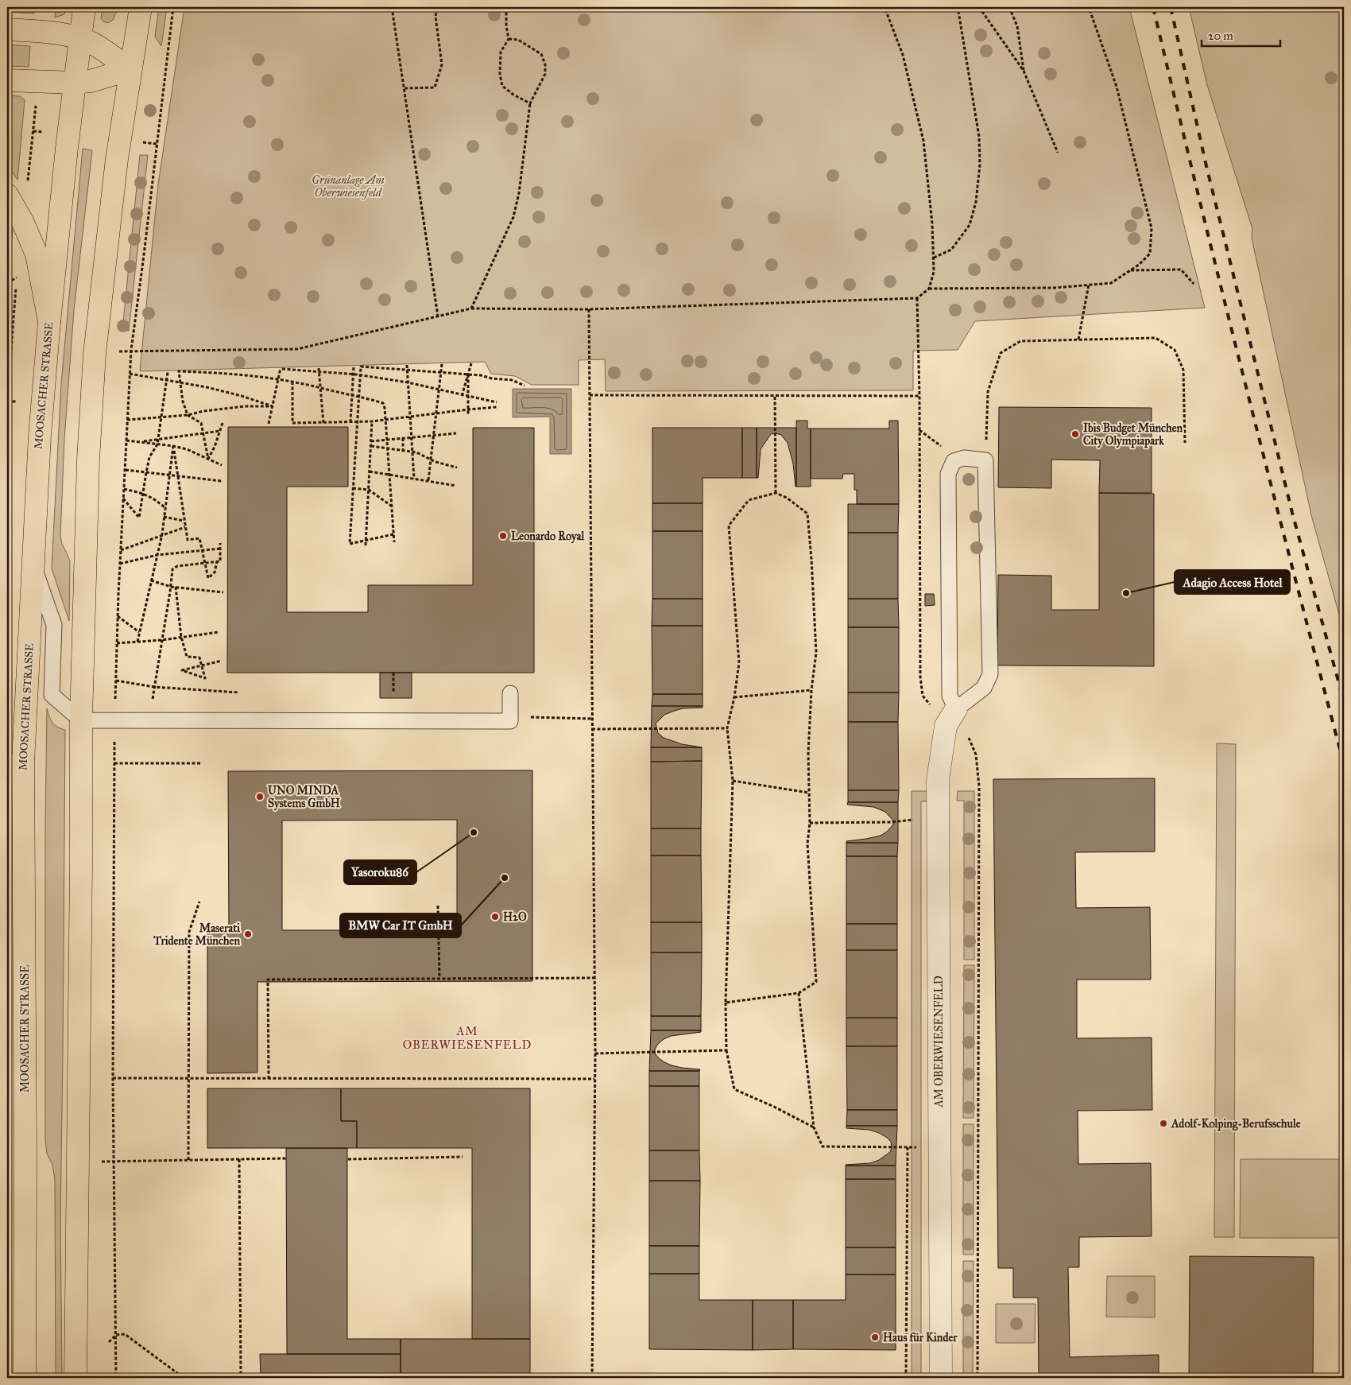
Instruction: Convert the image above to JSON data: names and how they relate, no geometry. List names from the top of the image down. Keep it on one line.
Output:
{"streets":{"main road":["MOOSACHER STRASSE"],"street":["AM OBERWIESENFELD"]},"districts":["AM OBERWIESENFELD"],"parks":["Grünanlage Am Oberwiesenfeld"],"places":["Ibis Budget München City Olympiapark","Leonardo Royal","Adagio Access Hotel","UNO MINDA Systems GmbH","Yasoroku86","BMW Car IT GmbH","H2O","Maserati Tridente München","Adolf-Kolping-Berufsschule","Haus für Kinder"],"scale_bar":"20 m"}
